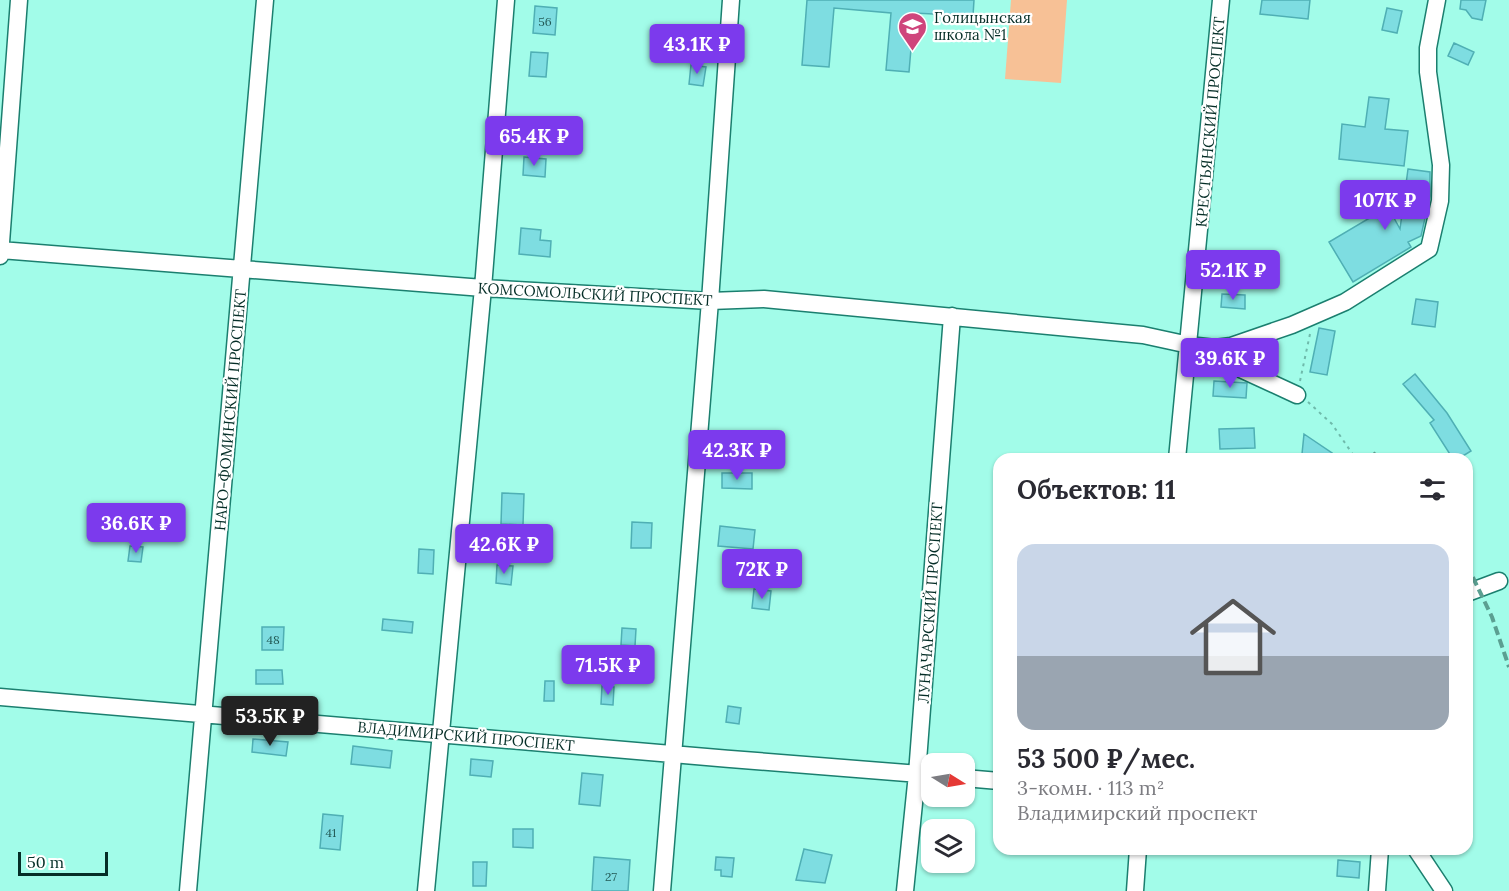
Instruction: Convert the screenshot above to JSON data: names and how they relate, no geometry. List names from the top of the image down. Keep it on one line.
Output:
{"streets":{"street":["КРЕСТЬЯНСКИЙ ПРОСПЕКТ","КОМСОМОЛЬСКИЙ ПРОСПЕКТ","НАРО-ФОМИНСКИЙ ПРОСПЕКТ","ЛУНАЧАРСКИЙ ПРОСПЕКТ","ВЛАДИМИРСКИЙ ПРОСПЕКТ"]},"crossings":[["КРЕСТЬЯНСКИЙ ПРОСПЕКТ","КОМСОМОЛЬСКИЙ ПРОСПЕКТ"],["КОМСОМОЛЬСКИЙ ПРОСПЕКТ","НАРО-ФОМИНСКИЙ ПРОСПЕКТ"],["КОМСОМОЛЬСКИЙ ПРОСПЕКТ","ЛУНАЧАРСКИЙ ПРОСПЕКТ"],["НАРО-ФОМИНСКИЙ ПРОСПЕКТ","ВЛАДИМИРСКИЙ ПРОСПЕКТ"]],"places":{"school or university":["Голицынская школа №1"]},"house_numbers":["56","48","41","27"],"scale_bar":"50 m","north":"right","page":{"price":["43.1K ₽","65.4K ₽","107K ₽","52.1K ₽","39.6K ₽","42.3K ₽","36.6K ₽","42.6K ₽","72K ₽","71.5K ₽","53.5K ₽"],"heading":"Объектов: 11","list":[{"name":"53 500 ₽/мес.","note":"3-комн. · 113 m² · Владимирский проспект"}],"scale":"50 m"}}
